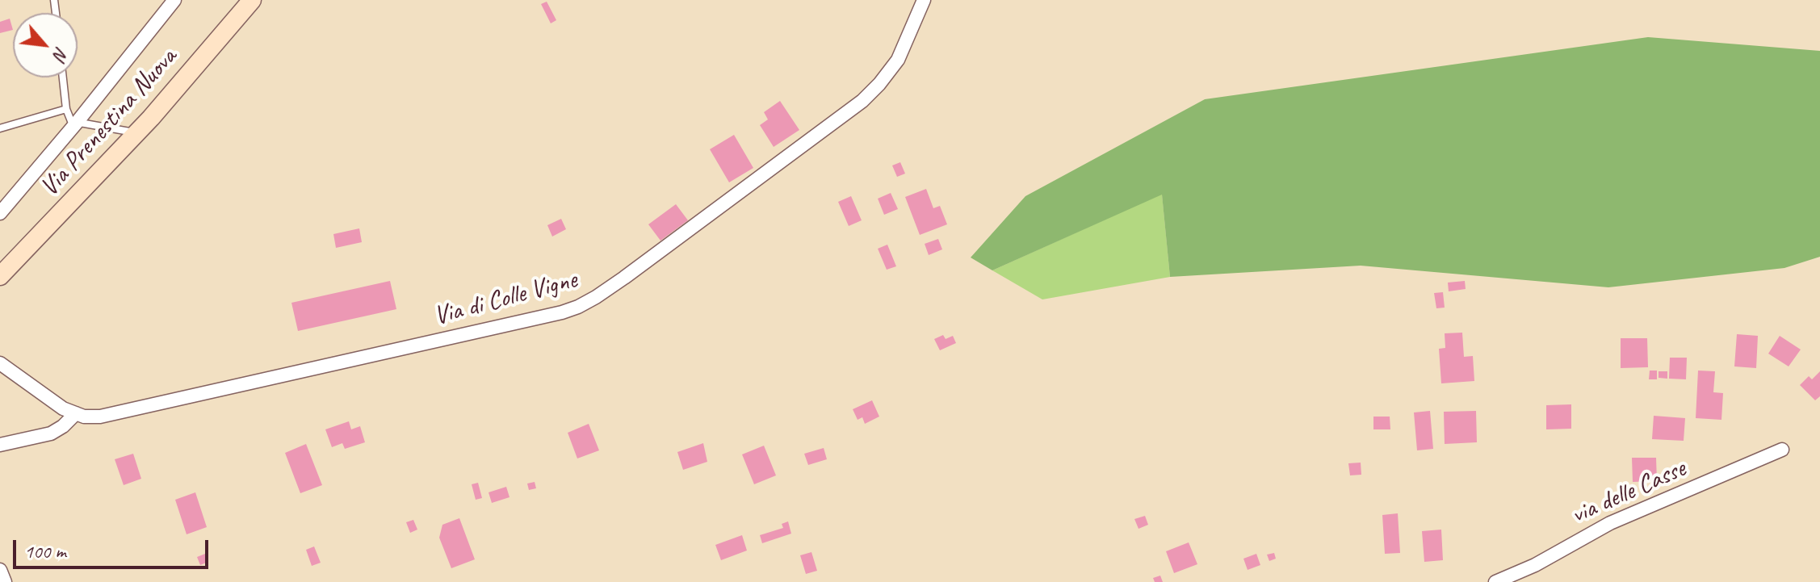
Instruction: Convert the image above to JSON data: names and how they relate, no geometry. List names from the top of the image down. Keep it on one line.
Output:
{"streets":{"main road":["Via Prenestina Nuova"],"street":["Via di Colle Vigne","via delle Casse"]},"scale_bar":"100 m","north":"bottom right"}
